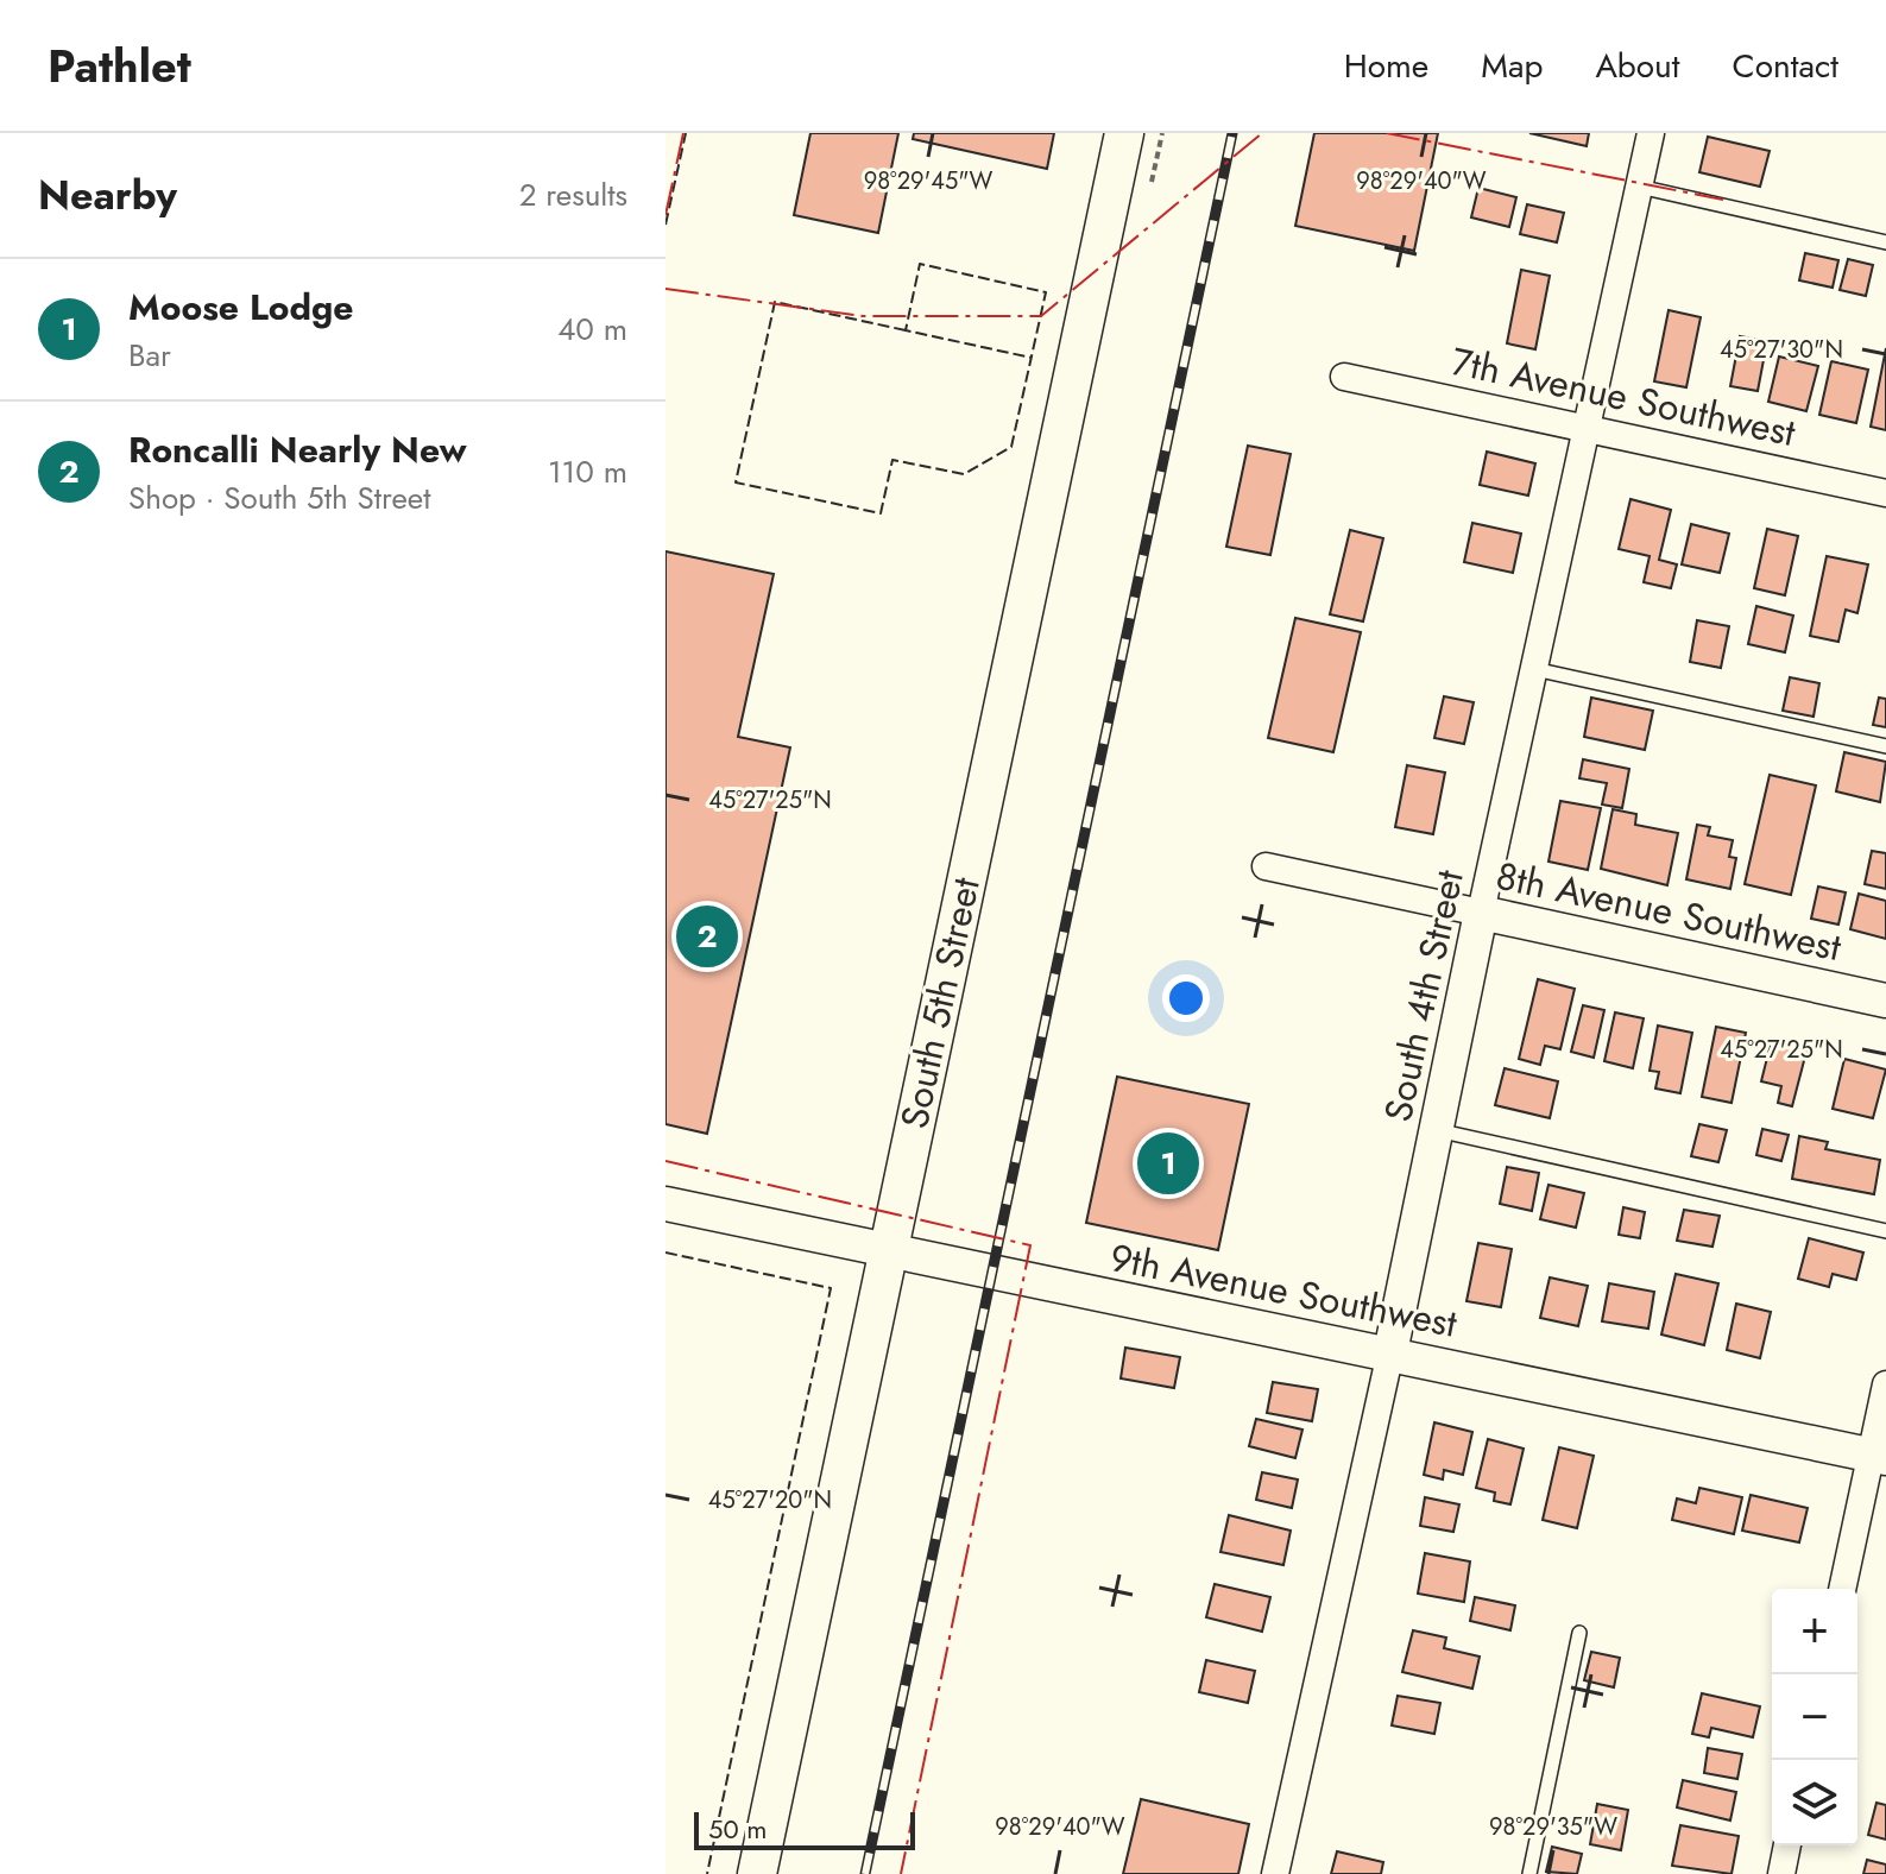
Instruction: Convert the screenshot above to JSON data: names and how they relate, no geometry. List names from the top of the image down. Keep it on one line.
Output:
{"streets":{"main road":["South 5th Street"],"street":["7th Avenue Southwest","8th Avenue Southwest","South 4th Street","9th Avenue Southwest"]},"crossings":[["7th Avenue Southwest","South 4th Street"],["8th Avenue Southwest","South 4th Street"],["South 4th Street","9th Avenue Southwest"],["South 5th Street","9th Avenue Southwest"]],"scale_bar":"50 m","page":{"header":"Pathlet","nav":["Home","Map","About","Contact"],"heading":["Nearby","2 results"],"list":[{"mark":"1","name":"Moose Lodge","note":"Bar","value":"40 m"},{"mark":"2","name":"Roncalli Nearly New","note":"Shop · South 5th Street","value":"110 m"}],"pins":["2","1"],"map_buttons":["+","−"],"scale":"50 m"},"coordinates":["98°29'45\"W","98°29'40\"W","45°27'30\"N","45°27'25\"N","45°27'20\"N","98°29'35\"W"]}
